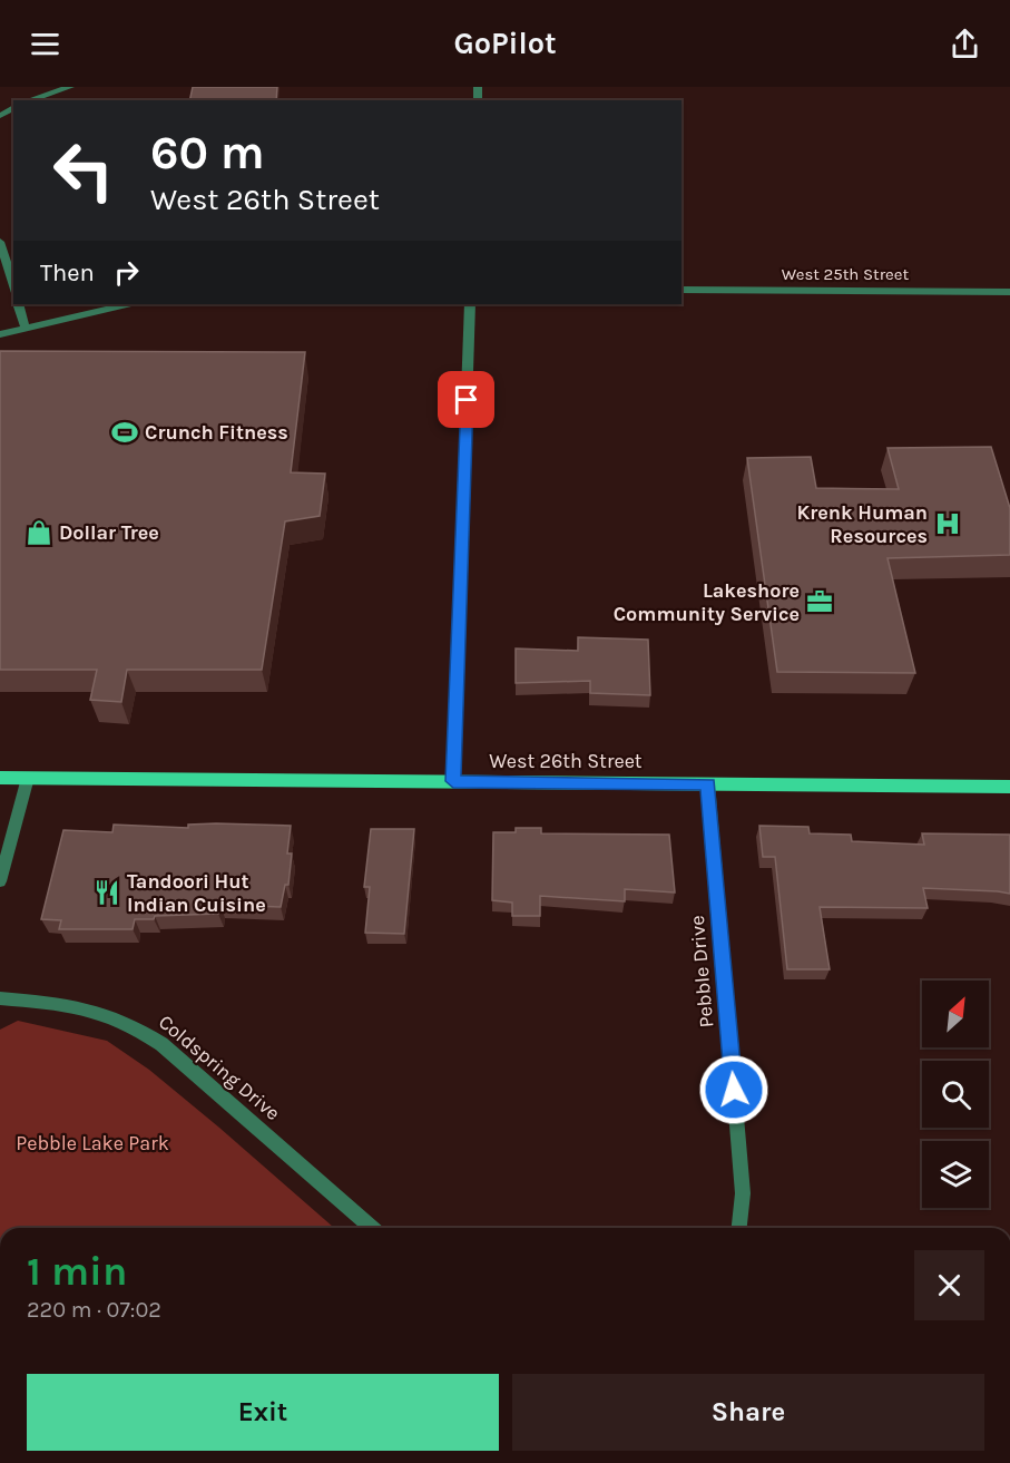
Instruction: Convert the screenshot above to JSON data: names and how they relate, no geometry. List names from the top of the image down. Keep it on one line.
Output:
{"streets":{"main road":["West 26th Street"],"street":["West 25th Street","Pebble Drive","Coldspring Drive"]},"crossings":[["West 26th Street","Pebble Drive"]],"parks":["Pebble Lake Park"],"places":{"sports":["Crunch Fitness"],"hospital":["Krenk Human Resources"],"shop":["Dollar Tree"],"office":["Lakeshore Community Service"],"restaurant":["Tandoori Hut Indian Cuisine"]},"north":"top right","page":{"header":"GoPilot","turn":["60 m","West 26th Street"],"then":"Then","heading":["1 min","220 m · 07:02"],"buttons":["Exit","Share"]}}
